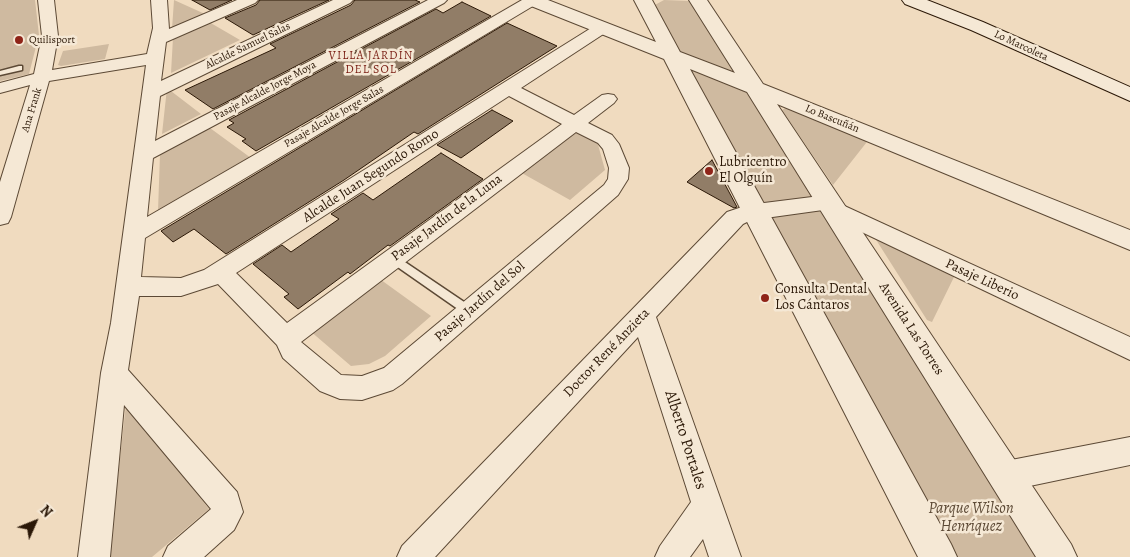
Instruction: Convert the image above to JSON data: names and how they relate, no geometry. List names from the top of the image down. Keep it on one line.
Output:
{"streets":{"street":["Alcalde Samuel Salas","Lo Marcoleta","Pasaje Alcalde Jorge Moya","Ana Frank","Pasaje Alcalde Jorge Salas","Lo Bascuñán","Alcalde Juan Segundo Romo","Pasaje Jardín de la Luna","Pasaje Liberio","Pasaje Jardín del Sol","Avenida Las Torres","Doctor René Anzieta","Alberto Portales"]},"crossings":[["Pasaje Alcalde Jorge Salas","Lo Bascuñán"],["Lo Bascuñán","Alcalde Juan Segundo Romo"],["Lo Bascuñán","Avenida Las Torres"],["Alcalde Juan Segundo Romo","Pasaje Jardín del Sol"],["Pasaje Jardín de la Luna","Pasaje Jardín del Sol"],["Pasaje Liberio","Avenida Las Torres"],["Pasaje Liberio","Doctor René Anzieta"],["Avenida Las Torres","Doctor René Anzieta"],["Doctor René Anzieta","Alberto Portales"]],"districts":["VILLA JARDÍN DEL SOL"],"parks":["Parque Wilson Henríquez"],"places":["Quilisport","Lubricentro El Olguín","Consulta Dental Los Cántaros"],"north":"top right"}
